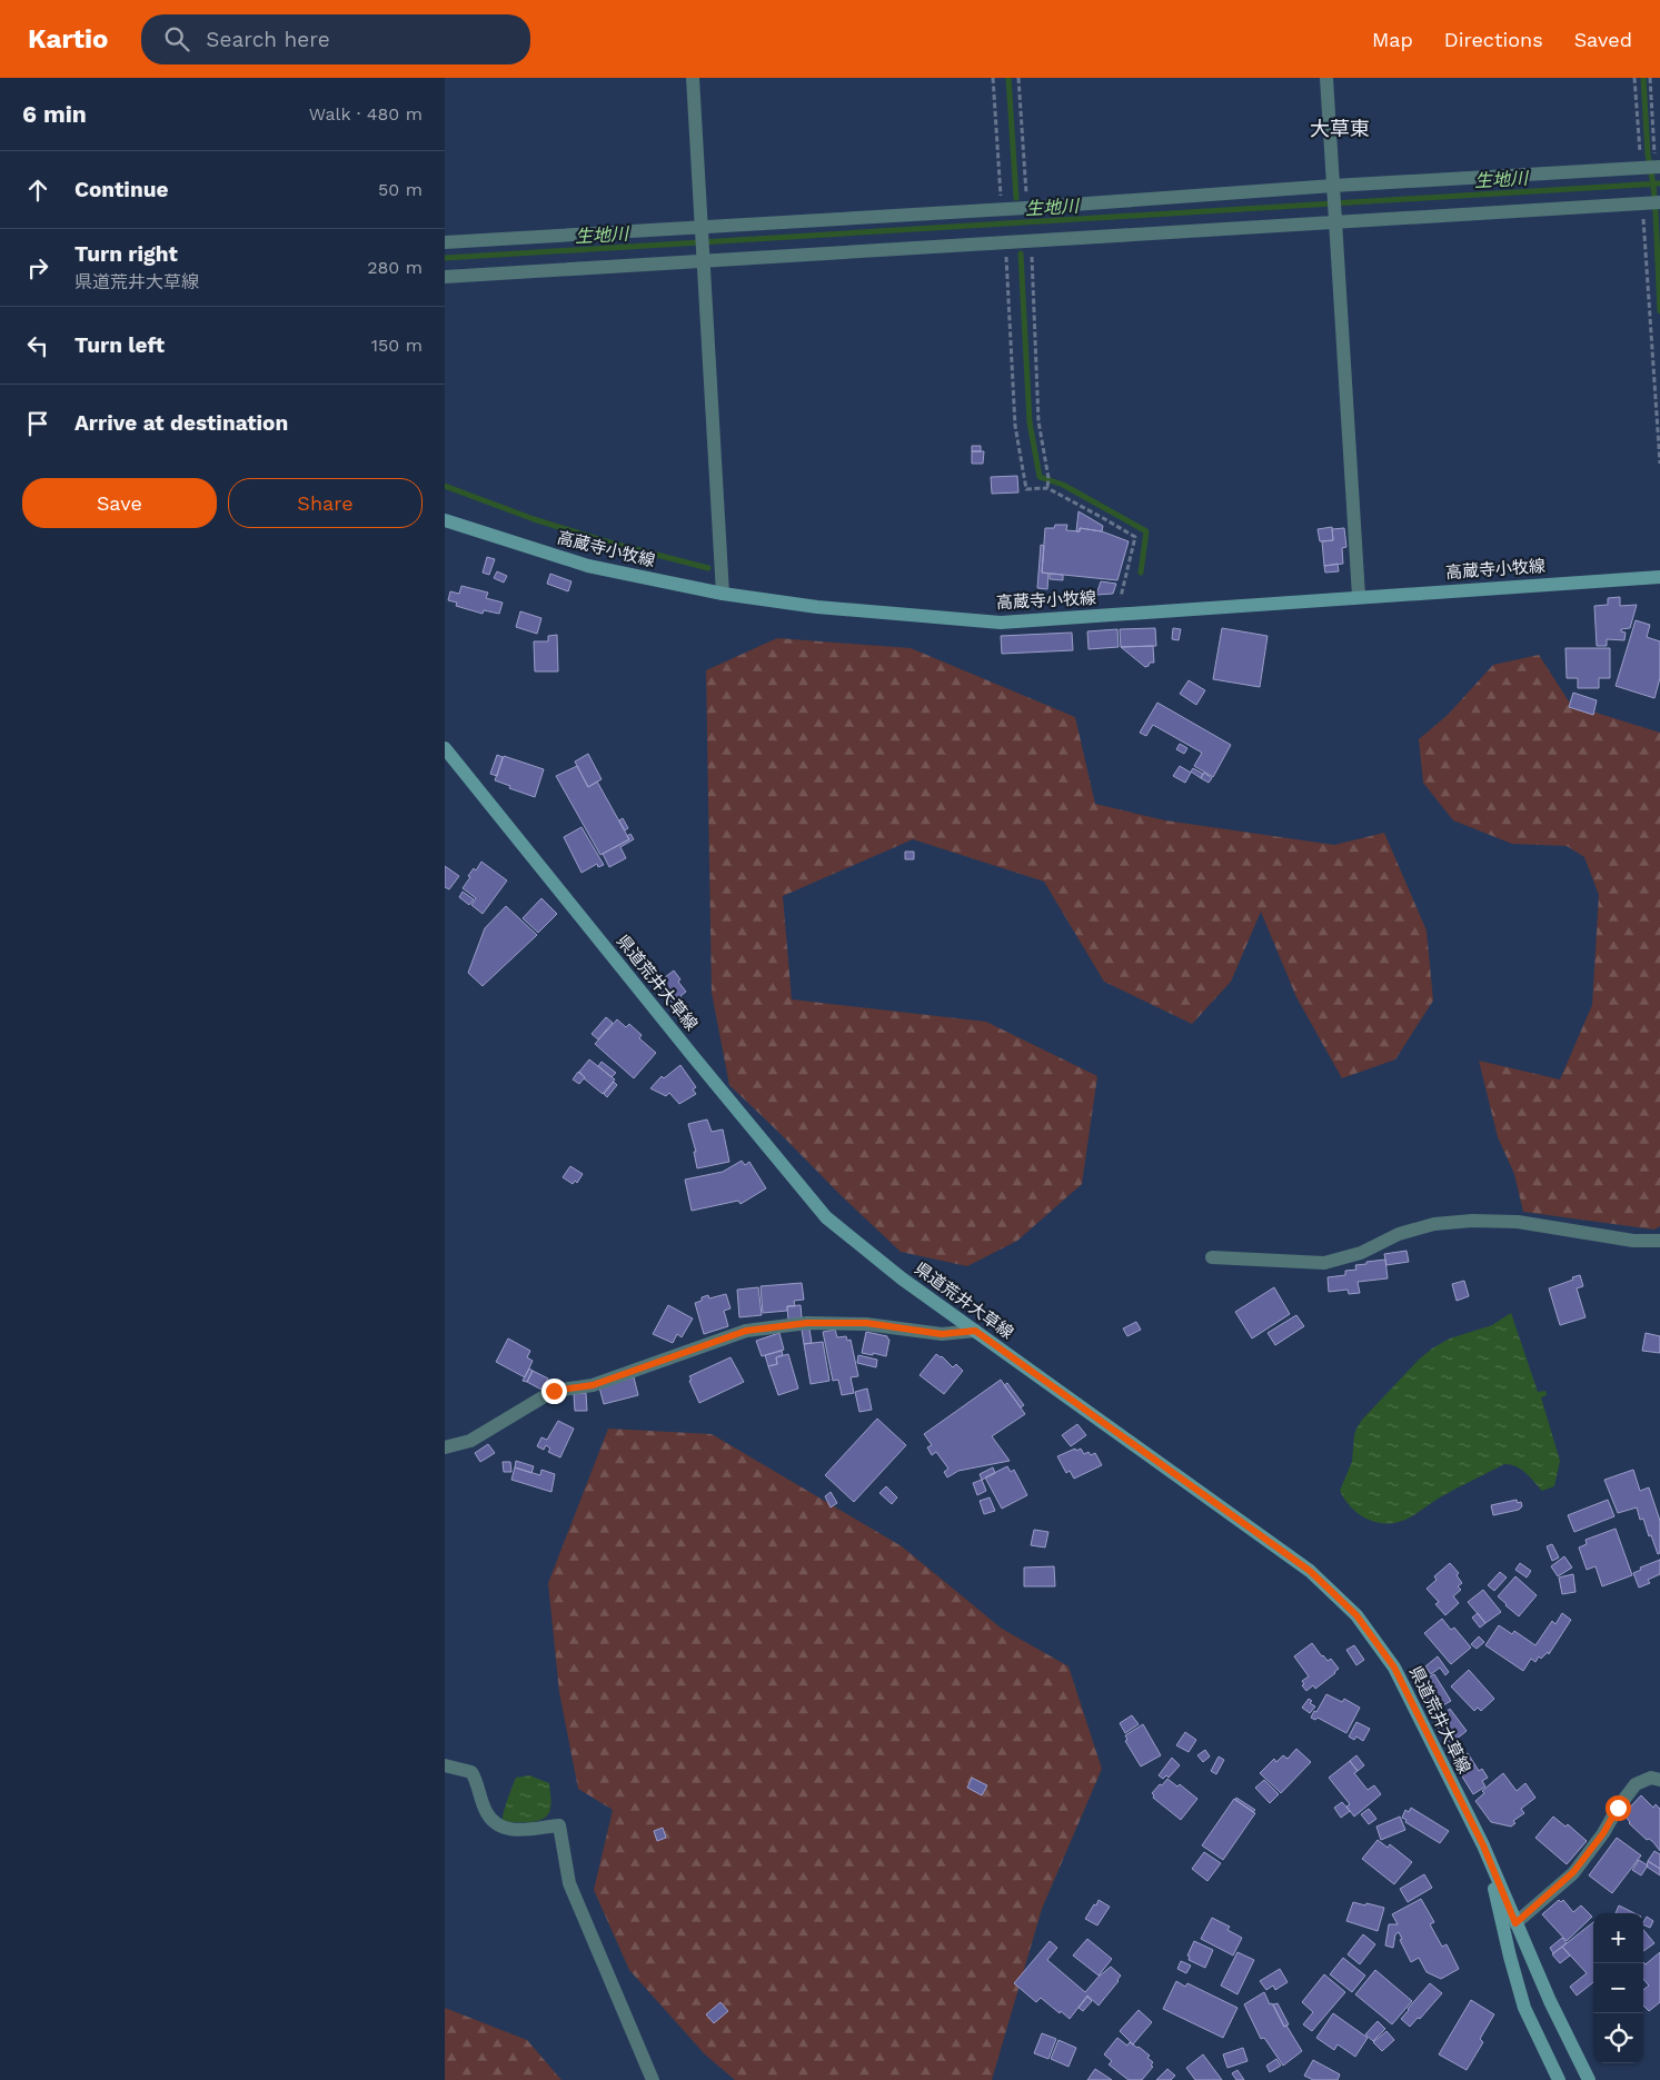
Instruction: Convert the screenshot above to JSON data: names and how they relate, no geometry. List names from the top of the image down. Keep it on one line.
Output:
{"streets":{"main road":["高蔵寺小牧線","県道荒井大草線"]},"districts":["大草東"],"water":["生地川"],"page":{"header":"Kartio","search":"Search here","nav":["Map","Directions","Saved"],"heading":["6 min","Walk · 480 m"],"list":[["Continue","50 m"],["Turn right","県道荒井大草線","280 m"],["Turn left","150 m"],"Arrive at destination"],"buttons":["Save","Share"],"map_buttons":["+","−"]}}
